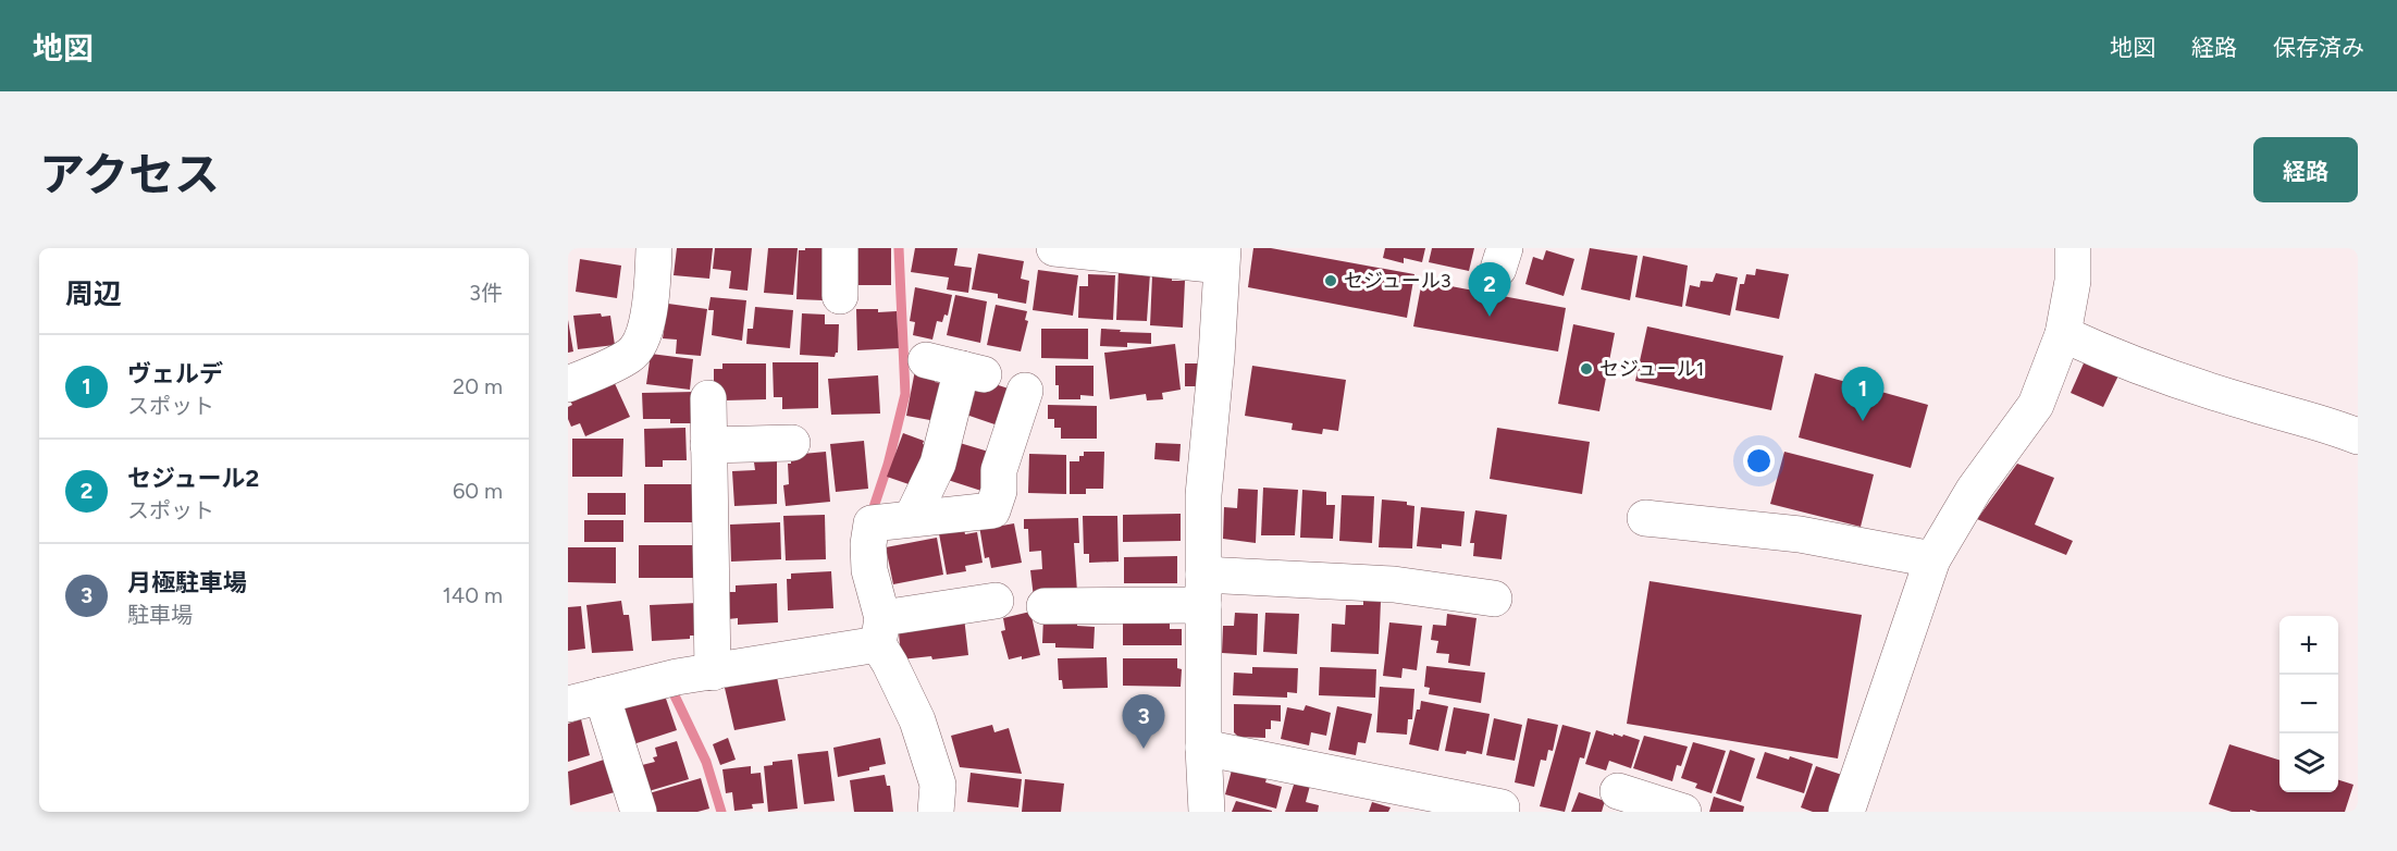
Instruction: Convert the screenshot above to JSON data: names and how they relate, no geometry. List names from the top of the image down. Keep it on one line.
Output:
{"places":["セジュール3","セジュール1"],"page":{"header":"地図","nav":["地図","経路","保存済み"],"title":"アクセス","buttons":"経路","heading":["周辺","3件"],"pins":["2","1","3"],"list":[{"mark":"1","name":"ヴェルデ","note":"スポット","value":"20 m"},{"mark":"2","name":"セジュール2","note":"スポット","value":"60 m"},{"mark":"3","name":"月極駐車場","note":"駐車場","value":"140 m"}],"map_buttons":["+","−"]}}
